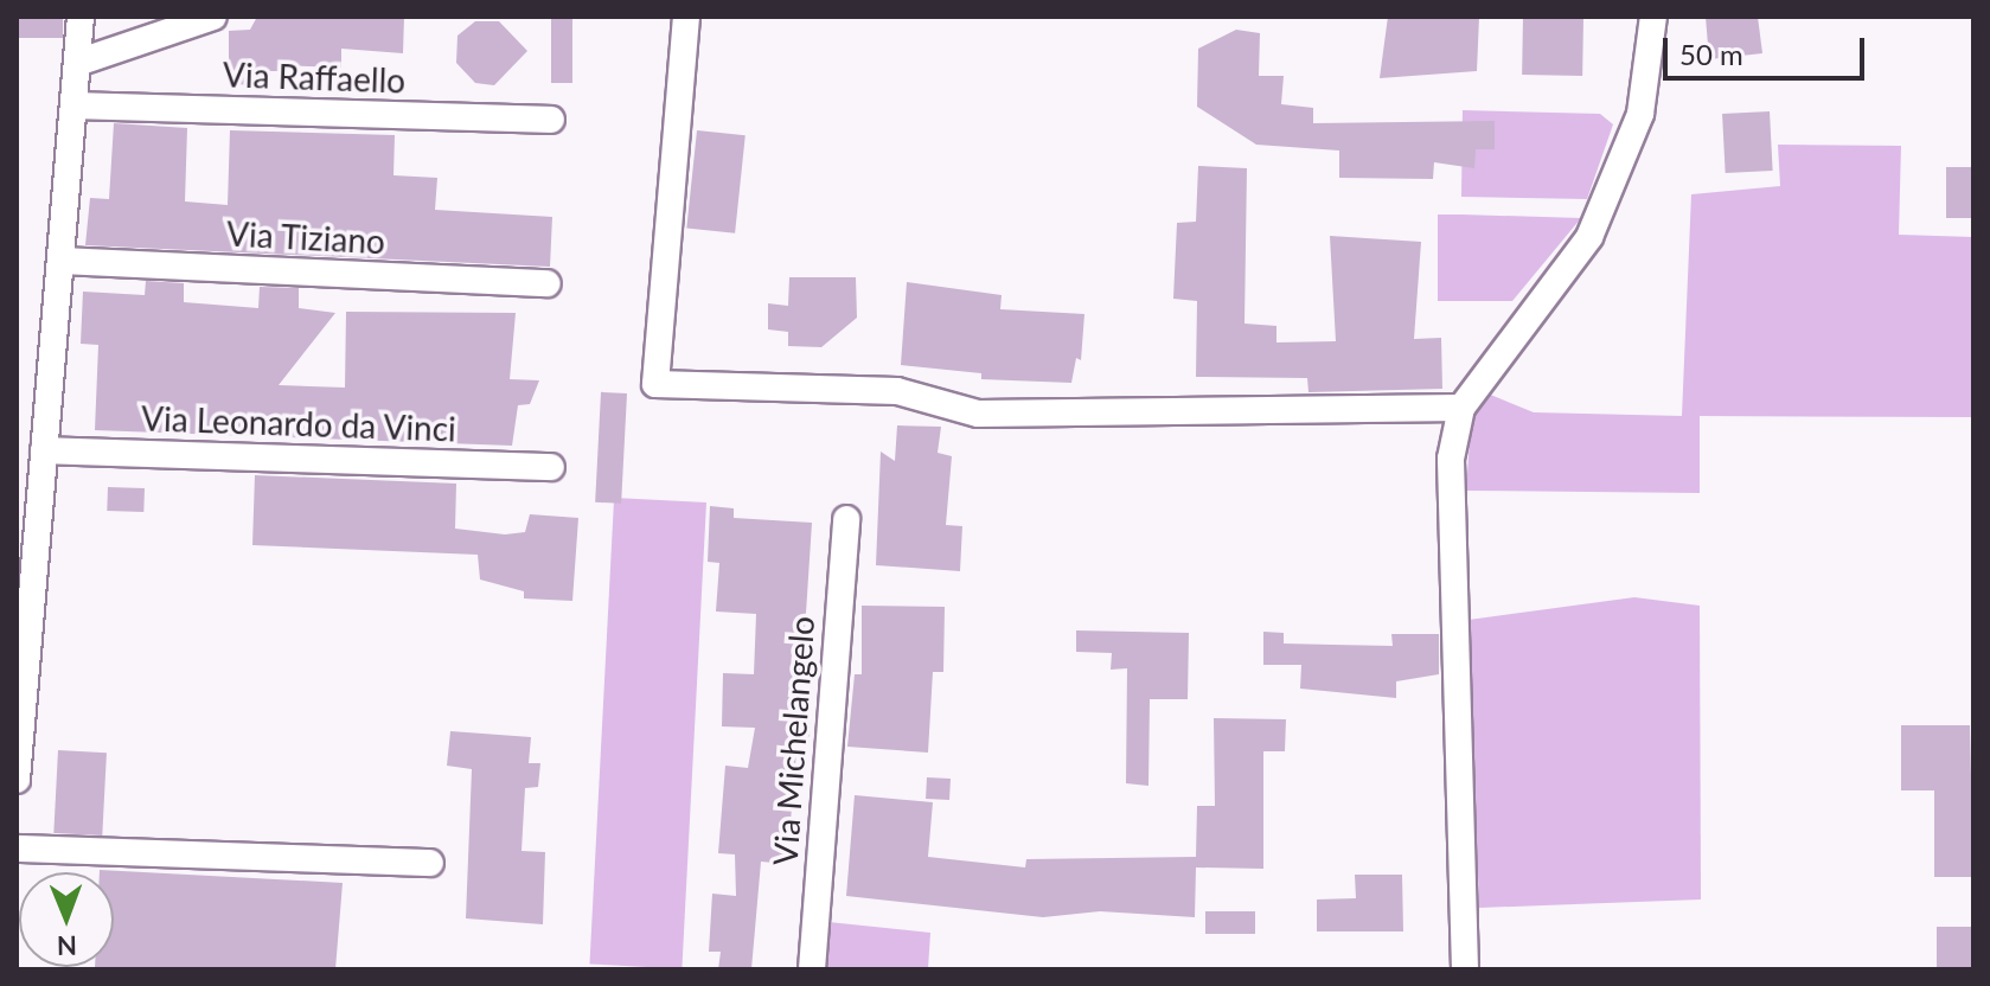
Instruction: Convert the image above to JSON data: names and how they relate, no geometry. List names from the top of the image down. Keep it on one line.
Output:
{"streets":{"street":["Via Raffaello","Via Tiziano","Via Leonardo da Vinci","Via Michelangelo"]},"scale_bar":"50 m","north":"bottom"}
